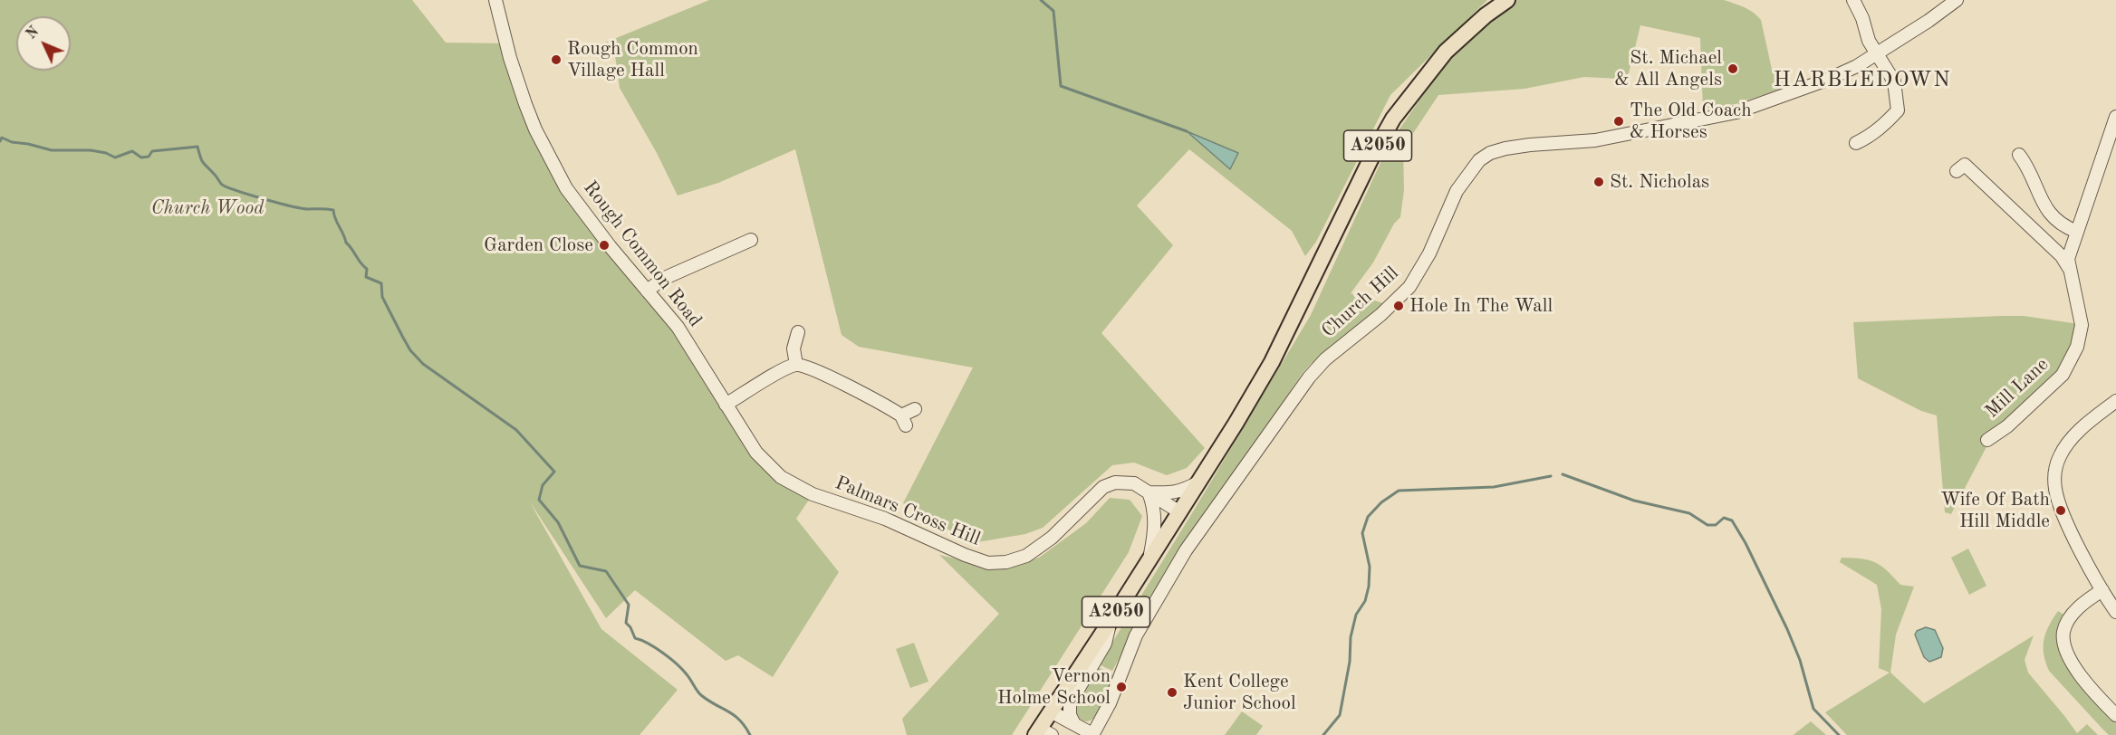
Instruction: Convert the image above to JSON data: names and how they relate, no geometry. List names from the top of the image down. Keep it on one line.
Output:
{"streets":{"main road":["A2050"],"street":["Rough Common Road","Church Hill","Mill Lane","Palmars Cross Hill"]},"crossings":[["A2050","Palmars Cross Hill"],["Rough Common Road","Palmars Cross Hill"]],"districts":["HARBLEDOWN"],"parks":["Church Wood"],"places":["Rough Common Village Hall","St. Michael & All Angels","The Old Coach & Horses","St. Nicholas","Garden Close","Hole In The Wall","Wife Of Bath Hill Middle","Vernon Holme School","Kent College Junior School"],"north":"top left"}
